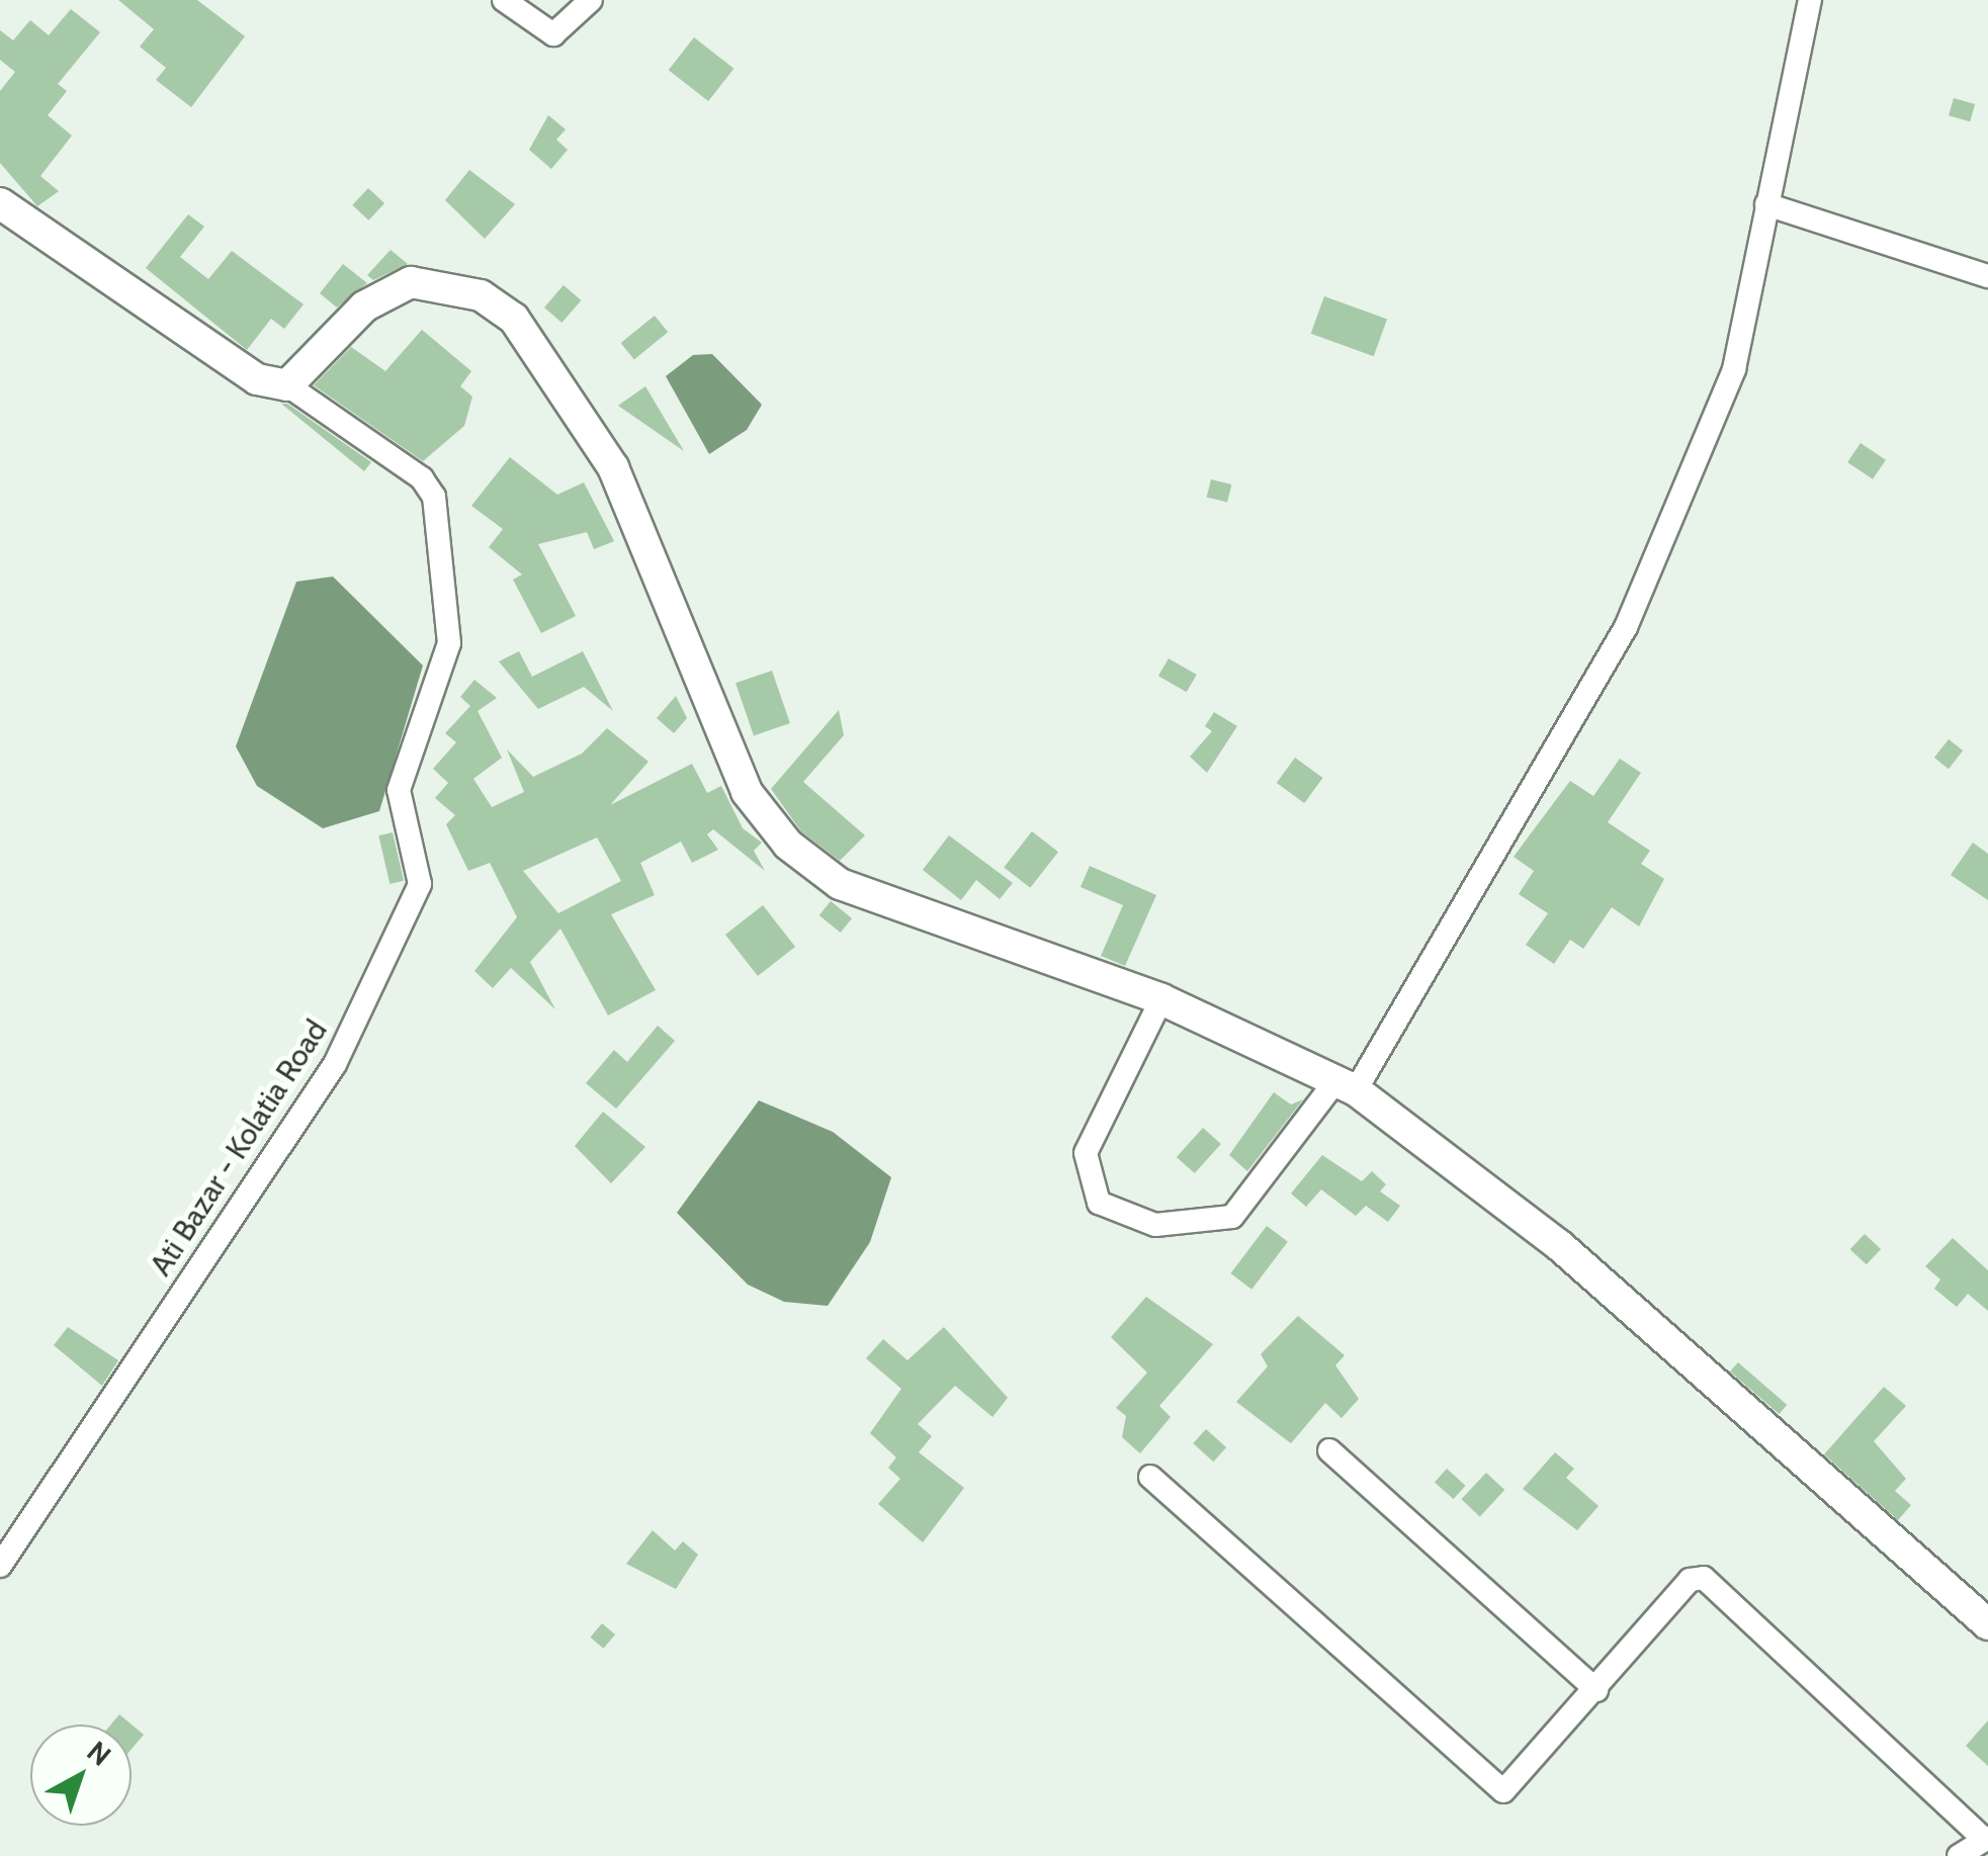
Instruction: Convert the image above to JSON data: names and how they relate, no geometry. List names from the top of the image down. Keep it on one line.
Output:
{"streets":{"street":["Ati Bazar - Kolatia Road"]},"north":"top right"}
